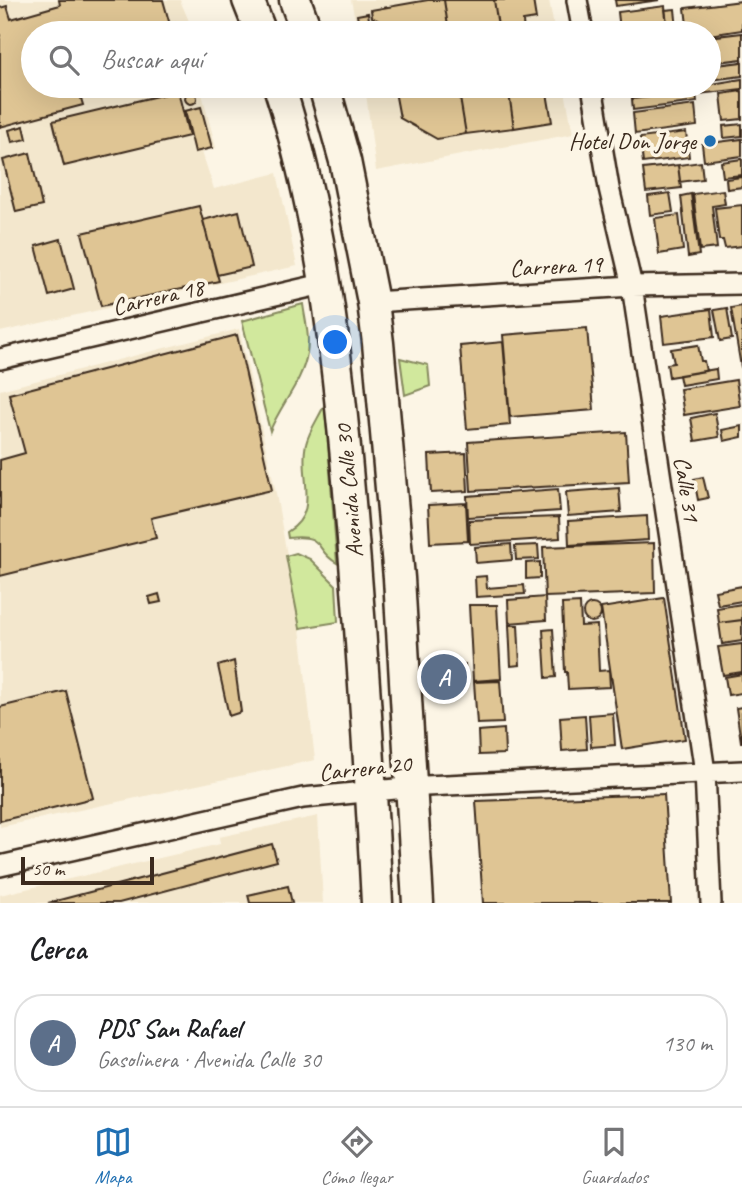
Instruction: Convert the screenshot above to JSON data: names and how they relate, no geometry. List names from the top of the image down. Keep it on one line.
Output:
{"streets":{"highway":["Avenida Calle 30"],"street":["Carrera 19","Carrera 18","Calle 31","Carrera 20"]},"crossings":[["Carrera 19","Calle 31"],["Carrera 19","Avenida Calle 30"],["Carrera 18","Avenida Calle 30"],["Calle 31","Carrera 20"],["Avenida Calle 30","Carrera 20"]],"places":["Hotel Don Jorge"],"scale_bar":"50 m","page":{"search":"Buscar aquí","pins":"A","scale":"50 m","heading":"Cerca","list":[{"mark":"A","name":"PDS San Rafael","note":"Gasolinera · Avenida Calle 30","value":"130 m"}],"nav":["Mapa","Cómo llegar","Guardados"]}}
